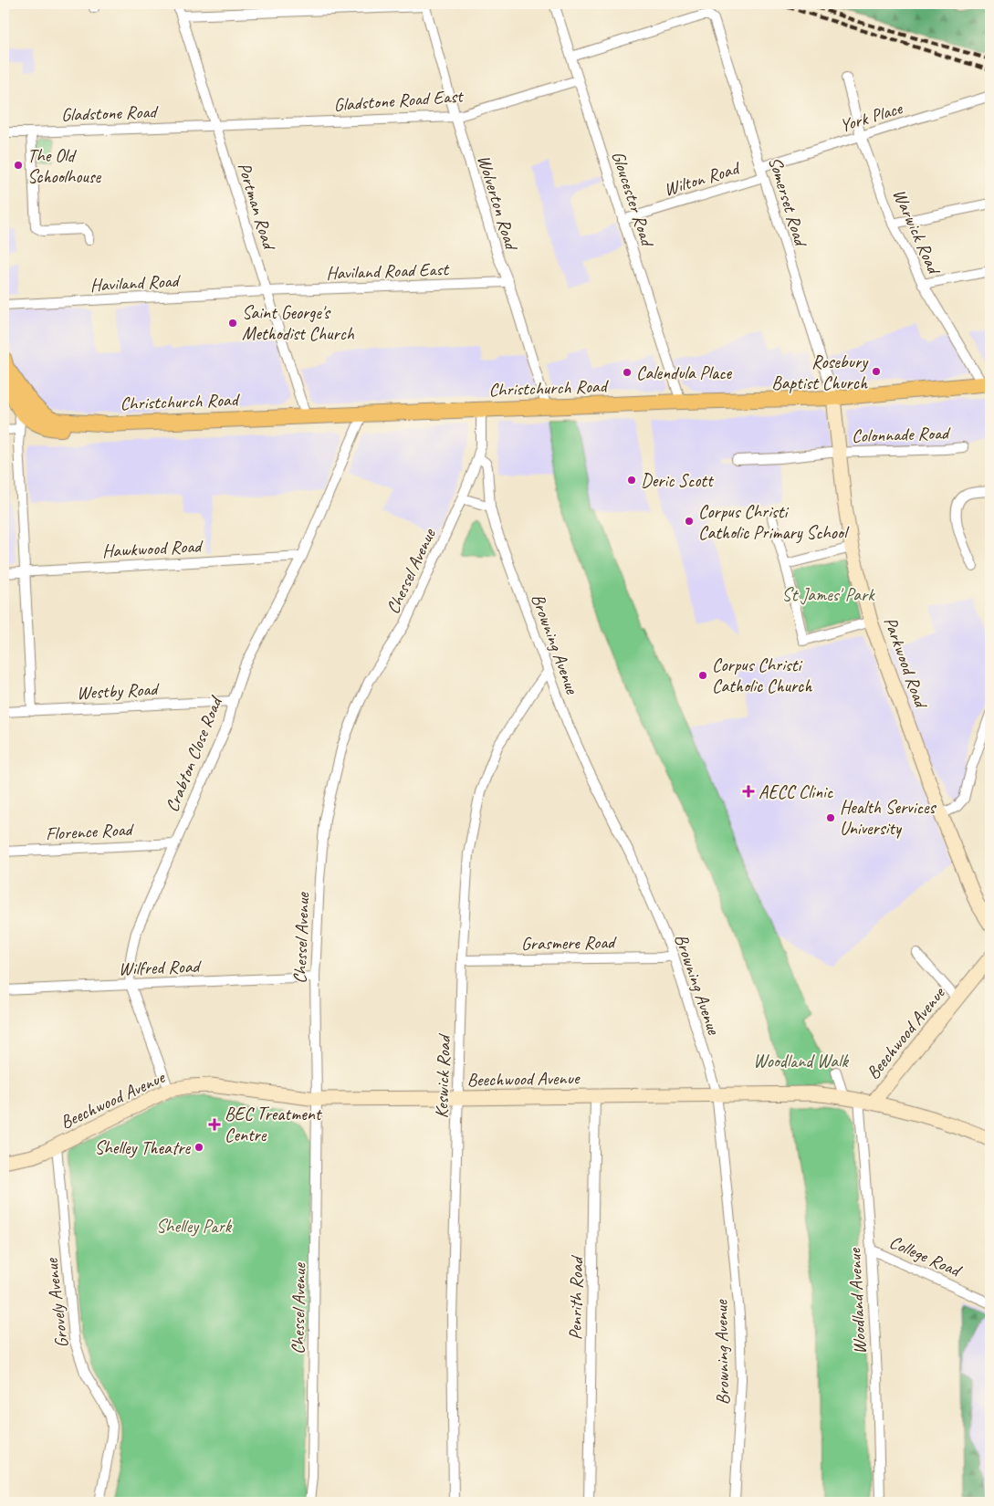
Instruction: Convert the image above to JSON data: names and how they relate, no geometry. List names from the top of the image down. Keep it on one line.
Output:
{"streets":{"main road":["Christchurch Road"],"street":["Gladstone Road East","Gladstone Road","York Place","Wilton Road","Gloucester Road","Somerset Road","Wolverton Road","Portman Road","Warwick Road","Haviland Road East","Haviland Road","Colonnade Road","Hawkwood Road","Chessel Avenue","Browning Avenue","Parkwood Road","Westby Road","Crabton Close Road","Florence Road","Grasmere Road","Wilfred Road","Beechwood Avenue","Keswick Road","College Road","Penrith Road","Woodland Avenue","Grovely Avenue"]},"crossings":[["Gladstone Road East","Gladstone Road"],["Gladstone Road East","Gloucester Road"],["Gladstone Road East","Wolverton Road"],["Gladstone Road East","Portman Road"],["Gladstone Road","Portman Road"],["York Place","Wilton Road"],["York Place","Somerset Road"],["York Place","Warwick Road"],["Wilton Road","Gloucester Road"],["Wilton Road","Somerset Road"],["Gloucester Road","Somerset Road"],["Gloucester Road","Christchurch Road"],["Somerset Road","Christchurch Road"],["Somerset Road","Parkwood Road"],["Wolverton Road","Haviland Road East"],["Wolverton Road","Christchurch Road"],["Portman Road","Haviland Road East"],["Portman Road","Haviland Road"],["Portman Road","Christchurch Road"],["Warwick Road","Christchurch Road"],["Haviland Road East","Haviland Road"],["Christchurch Road","Chessel Avenue"],["Christchurch Road","Parkwood Road"],["Christchurch Road","Crabton Close Road"],["Colonnade Road","Parkwood Road"],["Hawkwood Road","Crabton Close Road"],["Chessel Avenue","Browning Avenue"],["Chessel Avenue","Wilfred Road"],["Chessel Avenue","Beechwood Avenue"],["Browning Avenue","Grasmere Road"],["Browning Avenue","Beechwood Avenue"],["Browning Avenue","Keswick Road"],["Westby Road","Crabton Close Road"],["Crabton Close Road","Florence Road"],["Crabton Close Road","Wilfred Road"],["Crabton Close Road","Beechwood Avenue"],["Grasmere Road","Keswick Road"],["Beechwood Avenue","Keswick Road"],["Beechwood Avenue","Penrith Road"],["Beechwood Avenue","Woodland Avenue"],["Beechwood Avenue","Grovely Avenue"],["College Road","Woodland Avenue"]],"parks":["St James' Park","Woodland Walk","Shelley Park"],"places":{"other":["The Old Schoolhouse","Saint George's Methodist Church","Rosebury Baptist Church","Calendula Place","Deric Scott","Corpus Christi Catholic Primary School","Corpus Christi Catholic Church","Health Services University","Shelley Theatre"],"health":["AECC Clinic","BEC Treatment Centre"]}}
